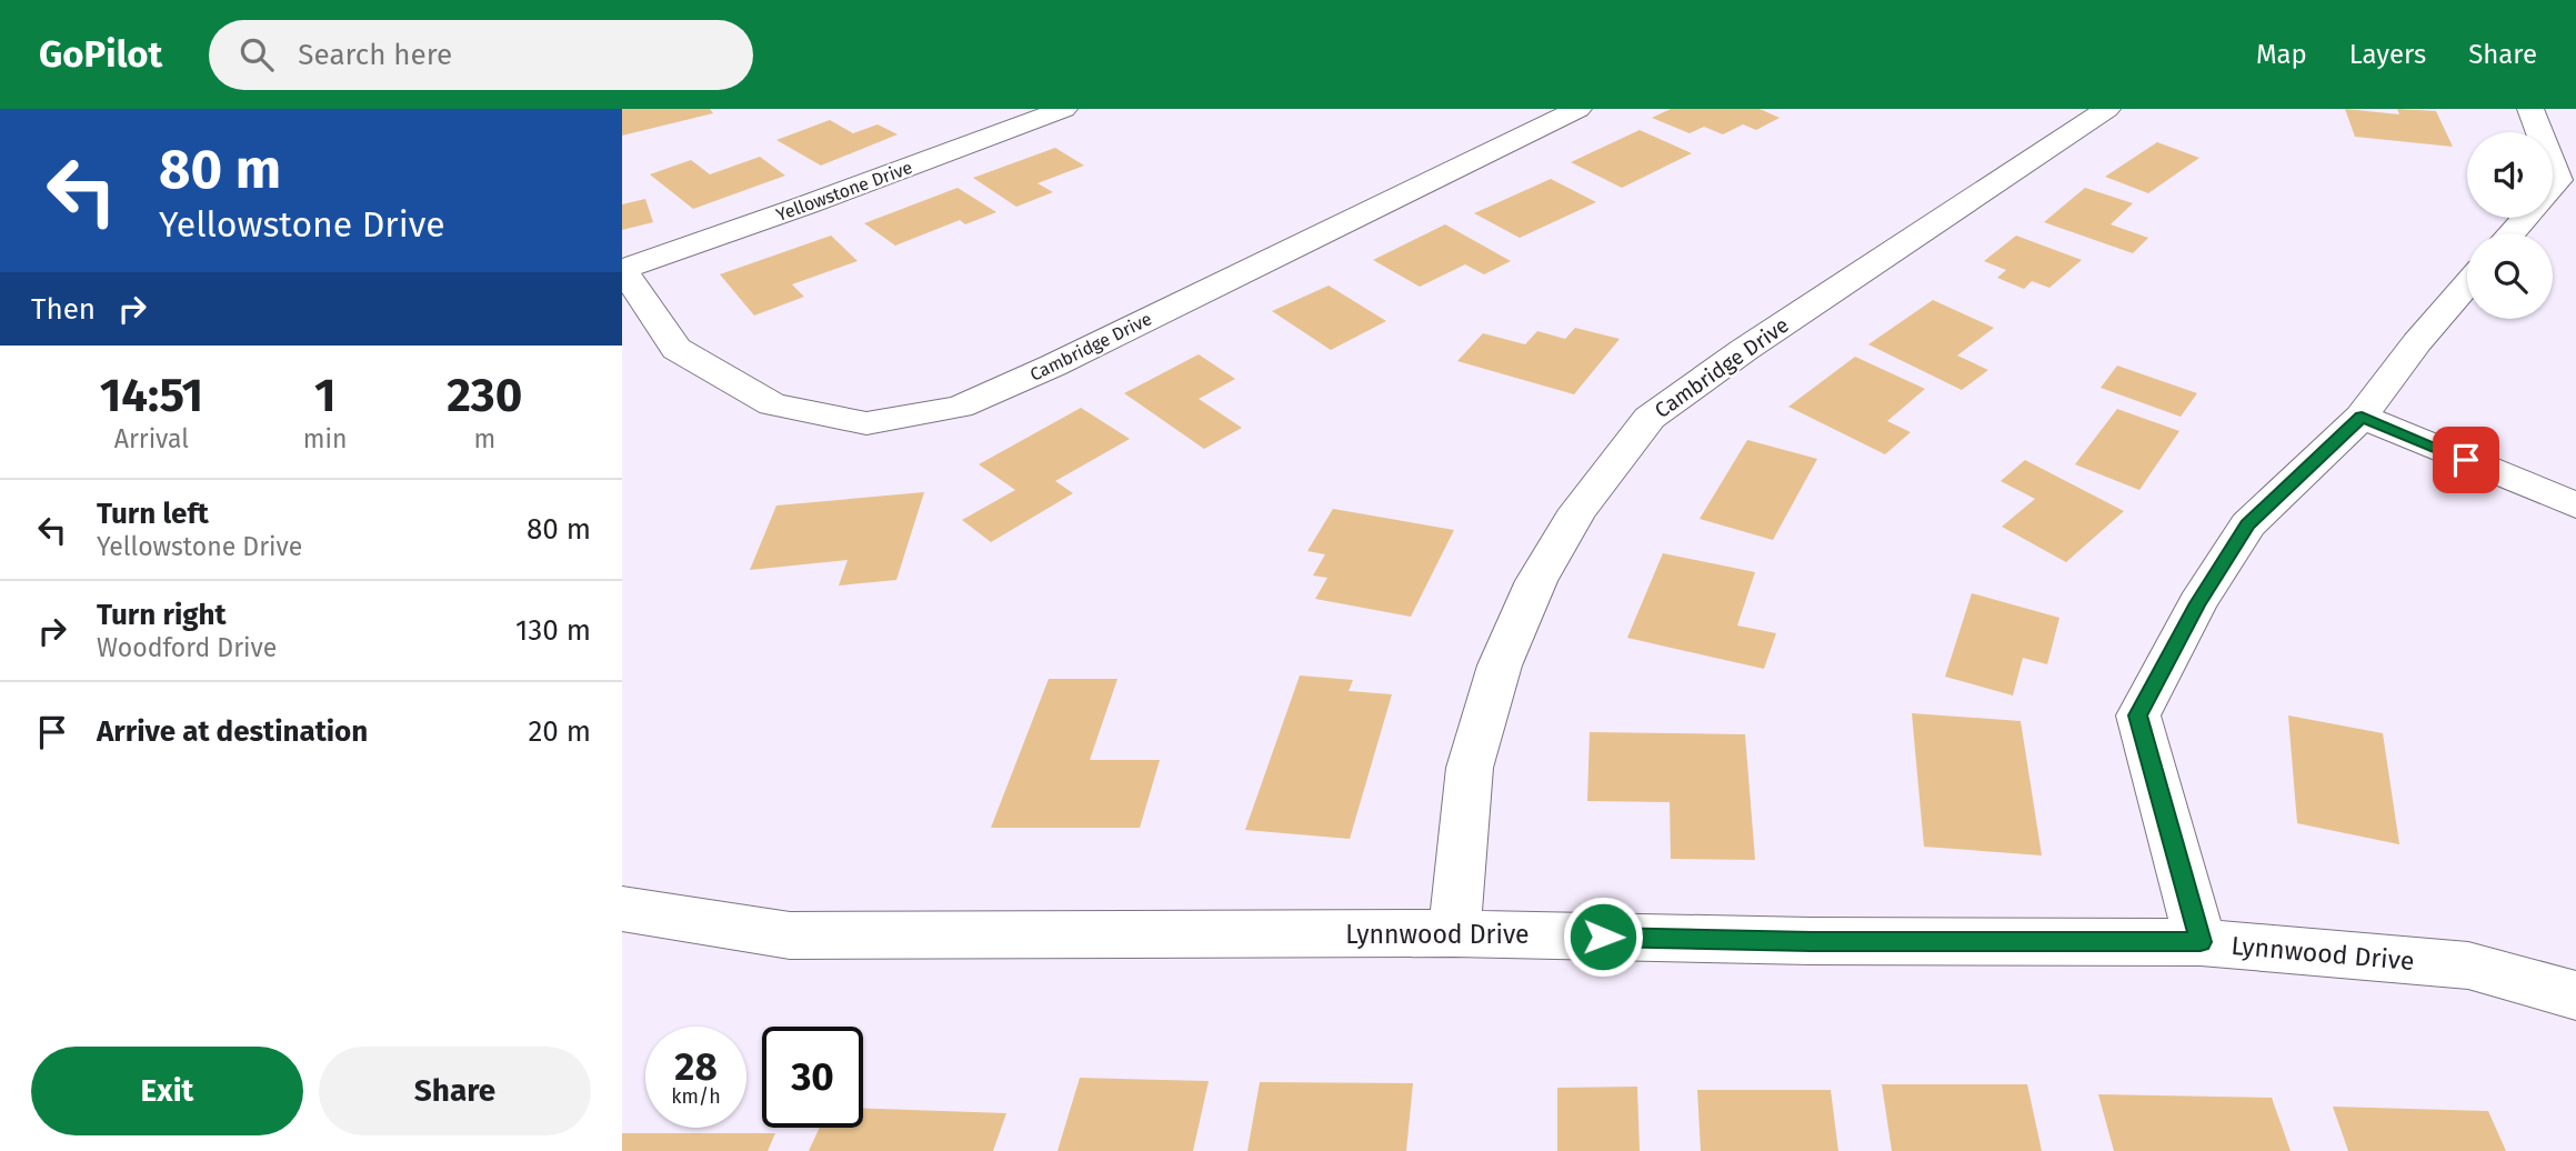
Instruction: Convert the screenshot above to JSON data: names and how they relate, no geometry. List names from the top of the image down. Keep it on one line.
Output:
{"streets":{"street":["Yellowstone Drive","Cambridge Drive","Lynnwood Drive"]},"crossings":[["Yellowstone Drive","Cambridge Drive"],["Cambridge Drive","Lynnwood Drive"]],"page":{"header":"GoPilot","search":"Search here","nav":["Map","Layers","Share"],"turn":["80 m","Yellowstone Drive"],"then":"Then","eta":["14:51","Arrival","1","min","230","m"],"list":[{"name":"Turn left","note":"Yellowstone Drive","value":"80 m"},{"name":"Turn right","note":"Woodford Drive","value":"130 m"},{"name":"Arrive at destination","value":"20 m"}],"speed":"28 km/h","limit":"30","buttons":["Exit","Share"]}}
